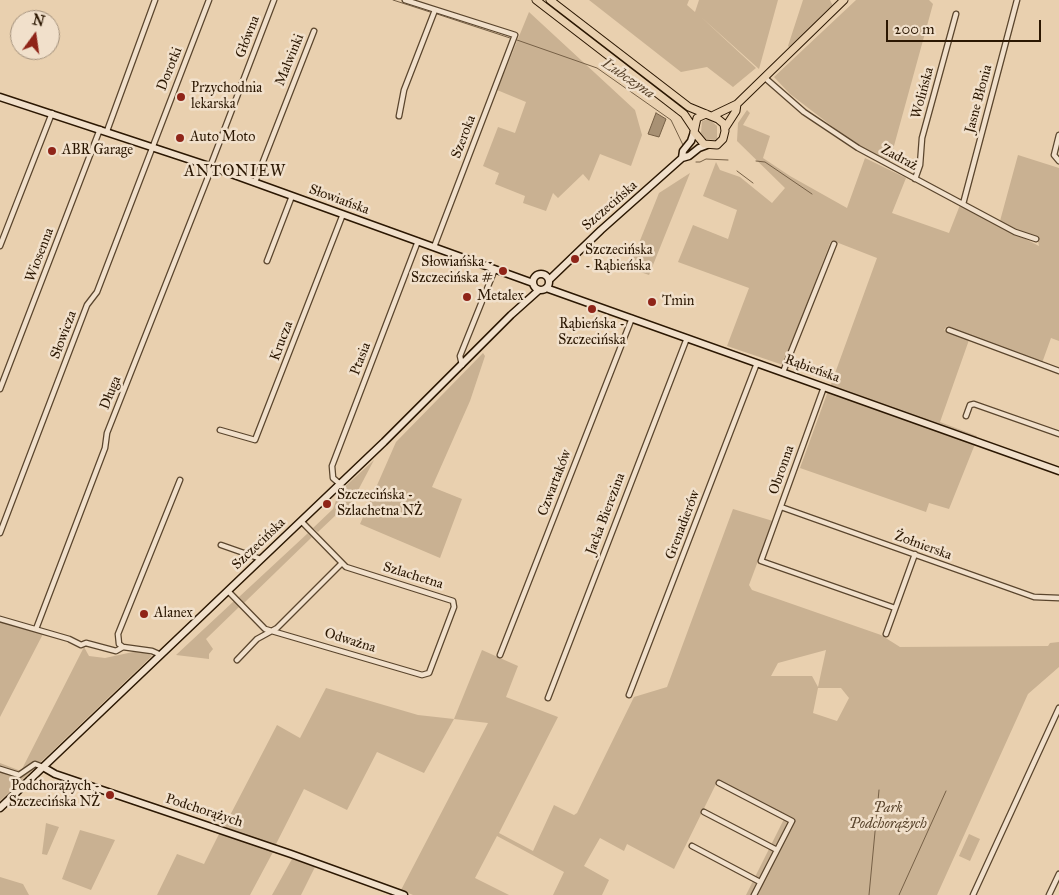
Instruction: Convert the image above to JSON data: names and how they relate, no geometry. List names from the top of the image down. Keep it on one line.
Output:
{"streets":{"street":["Główna","Malwinki","Dorotki","Wolińska","Jasne Błonia","Szeroka","Zadraż","Słowiańska","Szczecińska","Wiosenna","Słowicza","Krucza","Ptasia","Rąbieńska","Długa","Obronna","Czwartaków","Jacka Bierezina","Grenadierów","Żołnierska","Szlachetna","Odważna","Podchorążych"]},"crossings":[["Główna","Słowiańska"],["Główna","Długa"],["Malwinki","Słowiańska"],["Dorotki","Słowiańska"],["Dorotki","Słowicza"],["Wolińska","Zadraż"],["Jasne Błonia","Zadraż"],["Szeroka","Słowiańska"],["Słowiańska","Szczecińska"],["Słowiańska","Wiosenna"],["Słowiańska","Słowicza"],["Słowiańska","Krucza"],["Słowiańska","Ptasia"],["Słowiańska","Rąbieńska"],["Słowiańska","Długa"],["Szczecińska","Ptasia"],["Szczecińska","Rąbieńska"],["Szczecińska","Szlachetna"],["Szczecińska","Podchorążych"],["Rąbieńska","Obronna"],["Rąbieńska","Czwartaków"],["Rąbieńska","Jacka Bierezina"],["Rąbieńska","Grenadierów"],["Obronna","Żołnierska"],["Szlachetna","Odważna"]],"districts":["ANTONIEW"],"water":["Lubczyna"],"parks":["Park Podchorążych"],"places":["Przychodnia lekarska","Auto Moto","ABR Garage","Szczecińska - Rąbieńska","Słowiańska - Szczecińska #","Metalex","Tmin","Rąbieńska - Szczecińska","Szczecińska - Szlachetna NŻ","Alanex","Podchorążych - Szczecińska NŻ"],"scale_bar":"200 m","north":"top"}
